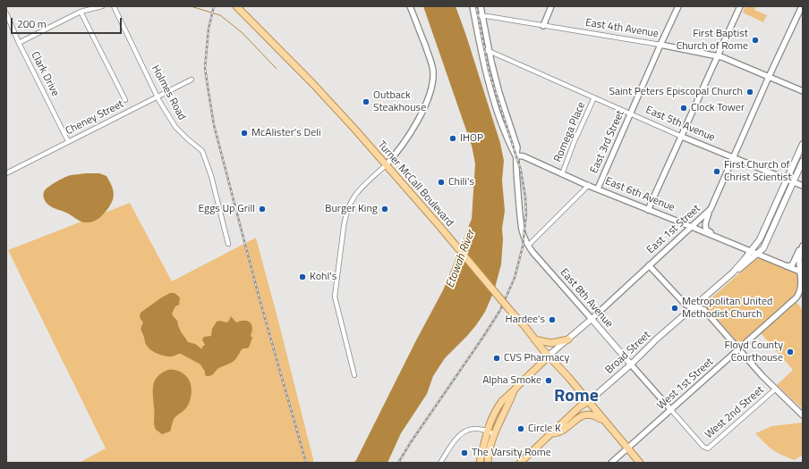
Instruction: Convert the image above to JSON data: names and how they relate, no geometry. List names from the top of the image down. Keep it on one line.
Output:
{"streets":{"main road":["Turner McCall Boulevard","East 1st Street","East 8th Avenue","Broad Street"],"street":["East 4th Avenue","Clark Drive","Holmes Road","Cheney Street","East 5th Avenue","Romega Place","East 3rd Street","East 6th Avenue","West 1st Street","West 2nd Street"]},"crossings":[["East 4th Avenue","East 3rd Street"],["East 4th Avenue","East 1st Street"],["Clark Drive","Cheney Street"],["Holmes Road","Cheney Street"],["East 5th Avenue","Romega Place"],["East 5th Avenue","East 3rd Street"],["East 5th Avenue","East 1st Street"],["East 5th Avenue","Broad Street"],["Romega Place","East 6th Avenue"],["East 3rd Street","East 6th Avenue"],["East 3rd Street","East 8th Avenue"],["Turner McCall Boulevard","East 1st Street"],["Turner McCall Boulevard","Broad Street"],["Turner McCall Boulevard","West 1st Street"],["East 6th Avenue","East 1st Street"],["East 6th Avenue","Broad Street"],["East 6th Avenue","West 1st Street"],["East 1st Street","East 8th Avenue"],["East 8th Avenue","Broad Street"],["West 1st Street","West 2nd Street"]],"districts":["Rome"],"water":["Etowah River"],"places":["First Baptist Church of Rome","Saint Peters Episcopal Church","Outback Steakhouse","Clock Tower","McAlister's Deli","IHOP","First Church of Christ Scientist","Chili's","Eggs Up Grill","Burger King","Kohl's","Metropolitan United Methodist Church","Hardee's","Floyd County Courthouse","CVS Pharmacy","Alpha Smoke","Circle K","The Varsity Rome"],"scale_bar":"200 m"}
